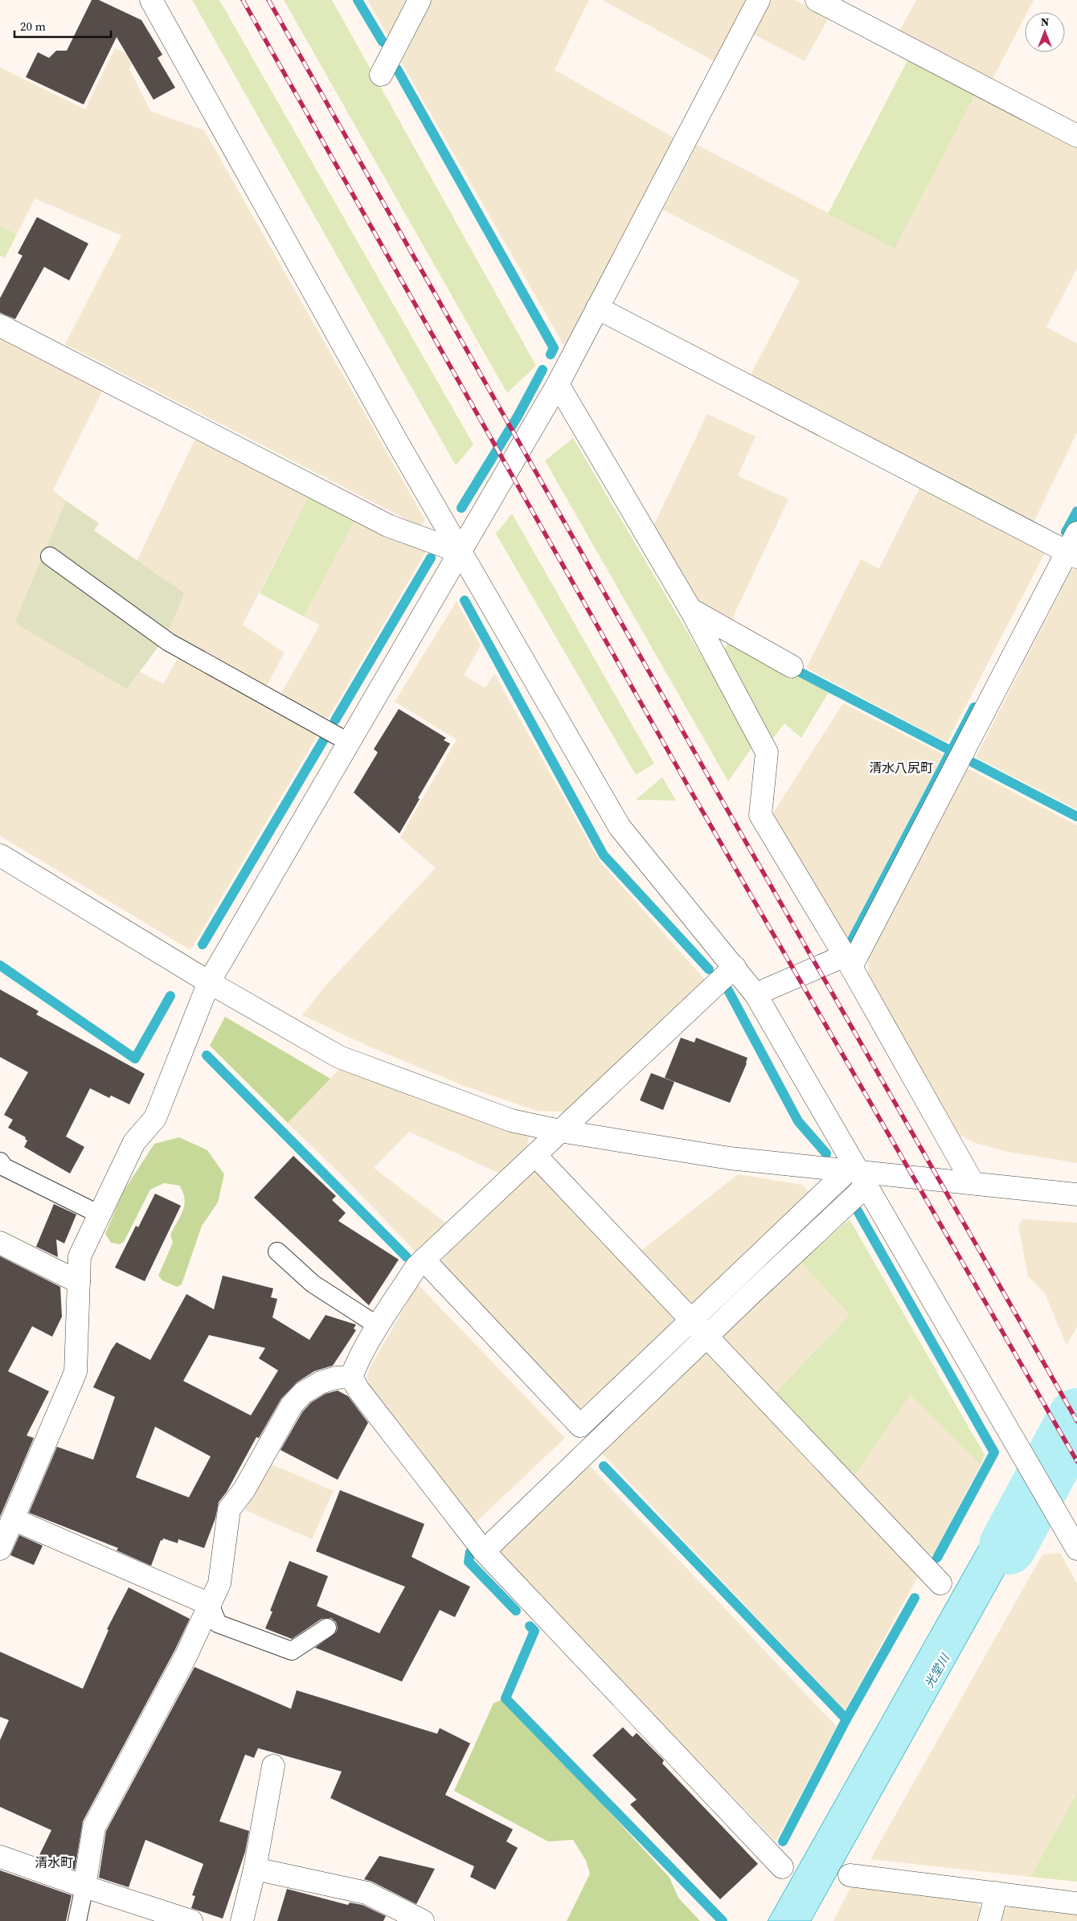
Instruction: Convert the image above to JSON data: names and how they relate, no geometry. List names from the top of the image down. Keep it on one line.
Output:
{"districts":["清水八尻町","清水町"],"water":["光堂川"],"scale_bar":"20 m","north":"top"}
